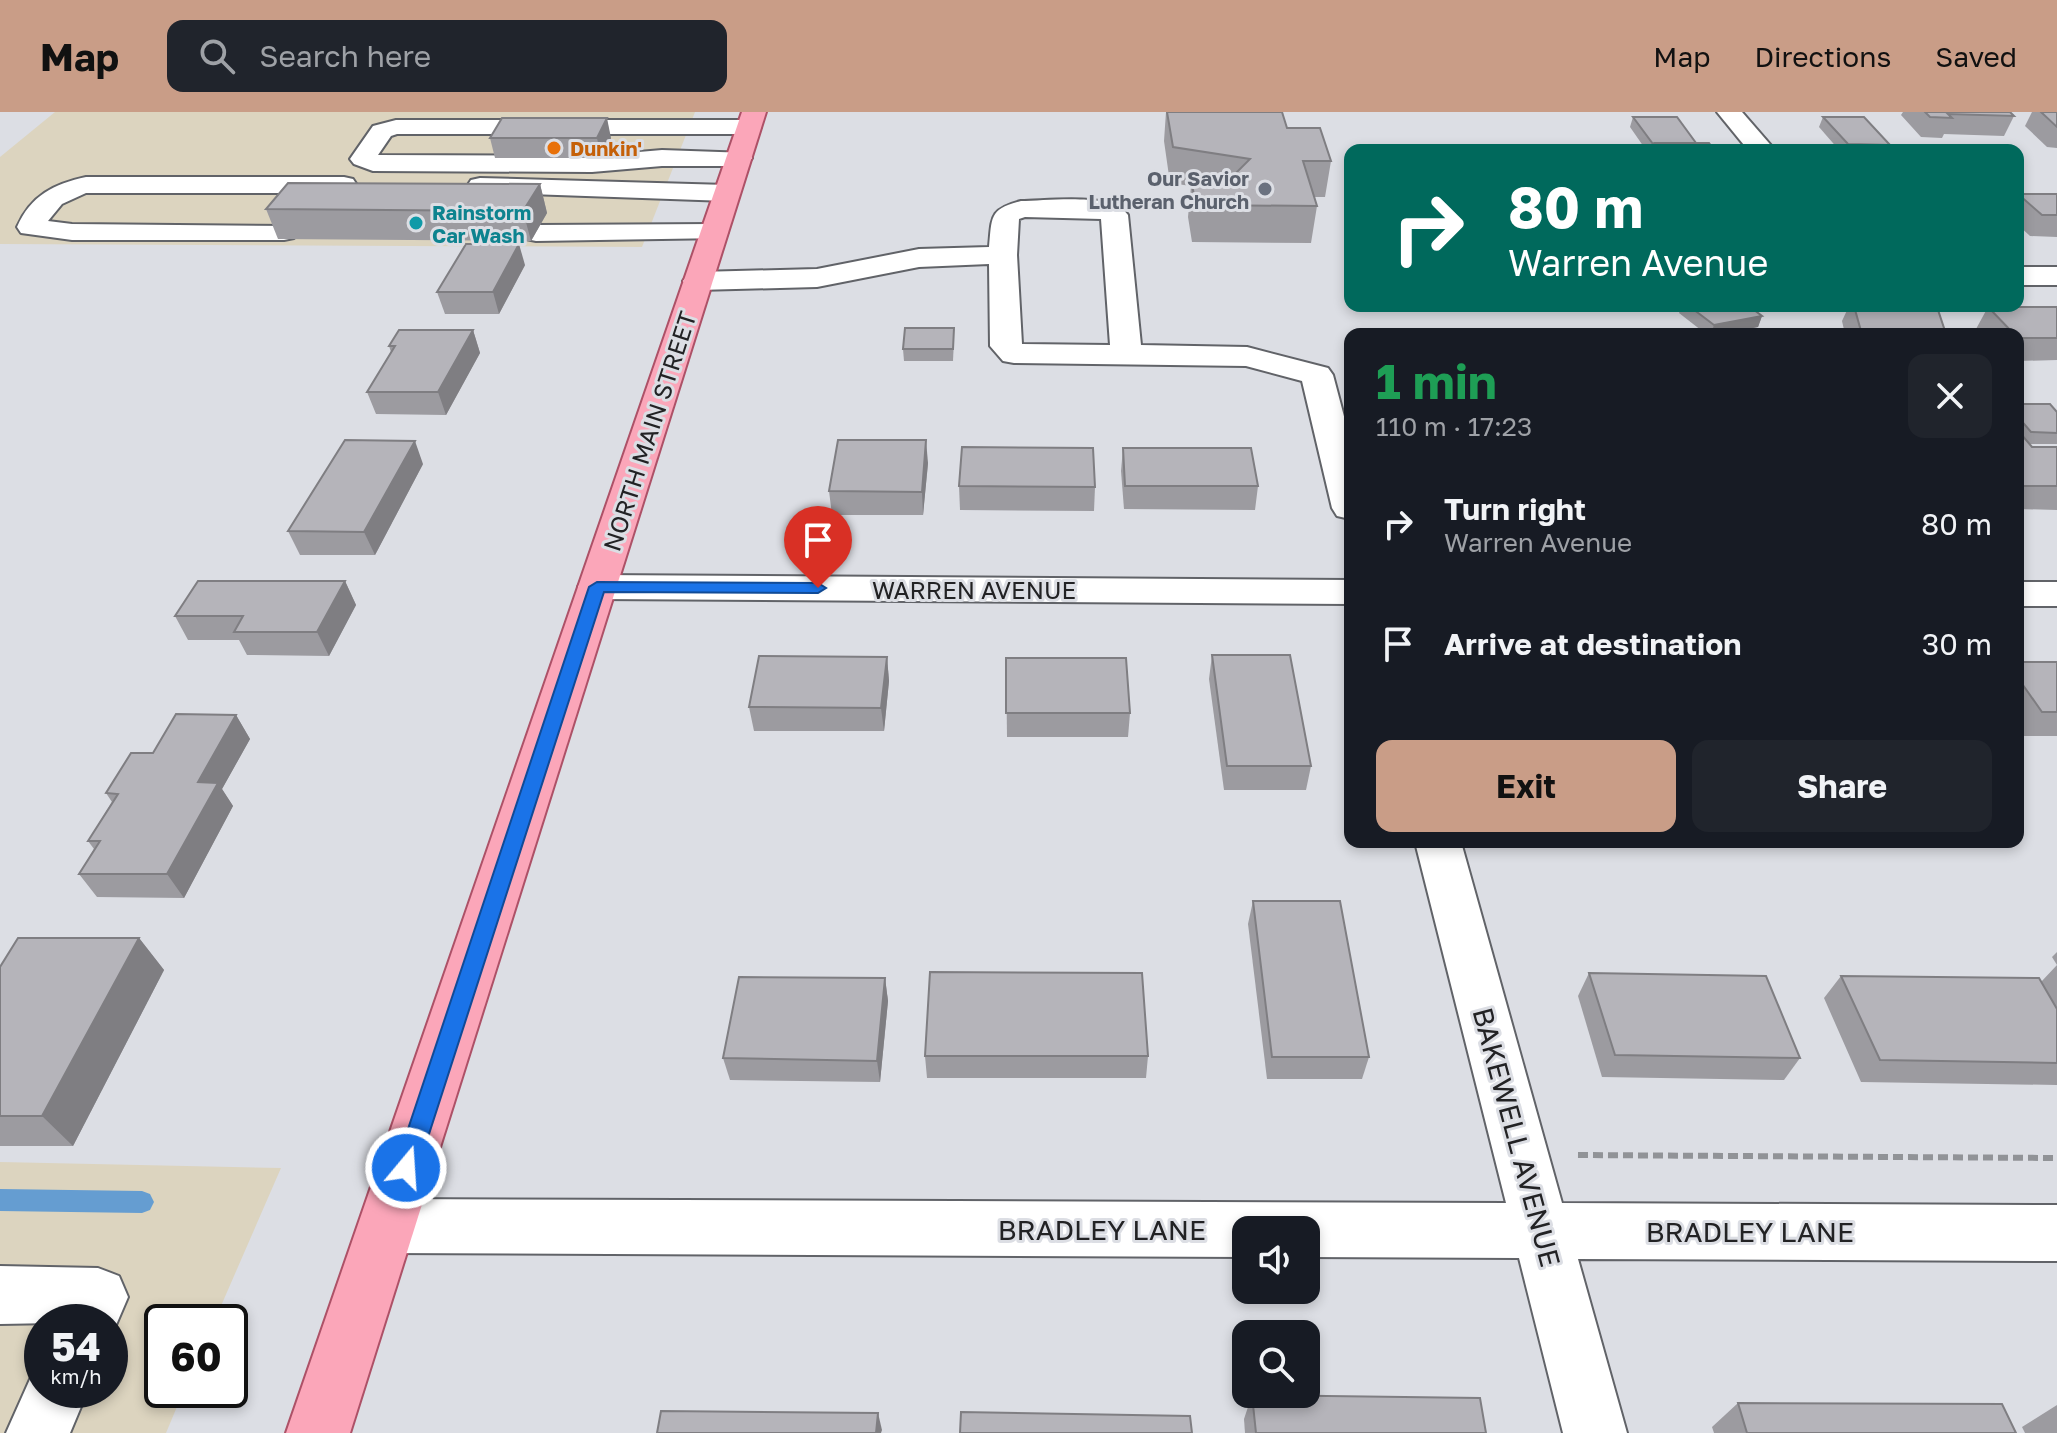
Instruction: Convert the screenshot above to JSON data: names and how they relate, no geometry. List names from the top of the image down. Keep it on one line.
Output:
{"streets":{"main road":["NORTH MAIN STREET"],"street":["WARREN AVENUE","BAKEWELL AVENUE","BRADLEY LANE"]},"crossings":[["NORTH MAIN STREET","WARREN AVENUE"],["NORTH MAIN STREET","BRADLEY LANE"],["BAKEWELL AVENUE","BRADLEY LANE"]],"places":["Dunkin'","Our Savior Lutheran Church","Rainstorm Car Wash"],"page":{"header":"Map","search":"Search here","nav":["Map","Directions","Saved"],"turn":["80 m","Warren Avenue"],"heading":["1 min","110 m · 17:23"],"list":[{"name":"Turn right","note":"Warren Avenue","value":"80 m"},{"name":"Arrive at destination","value":"30 m"}],"buttons":["Exit","Share"],"speed":"54 km/h","limit":"60"}}
